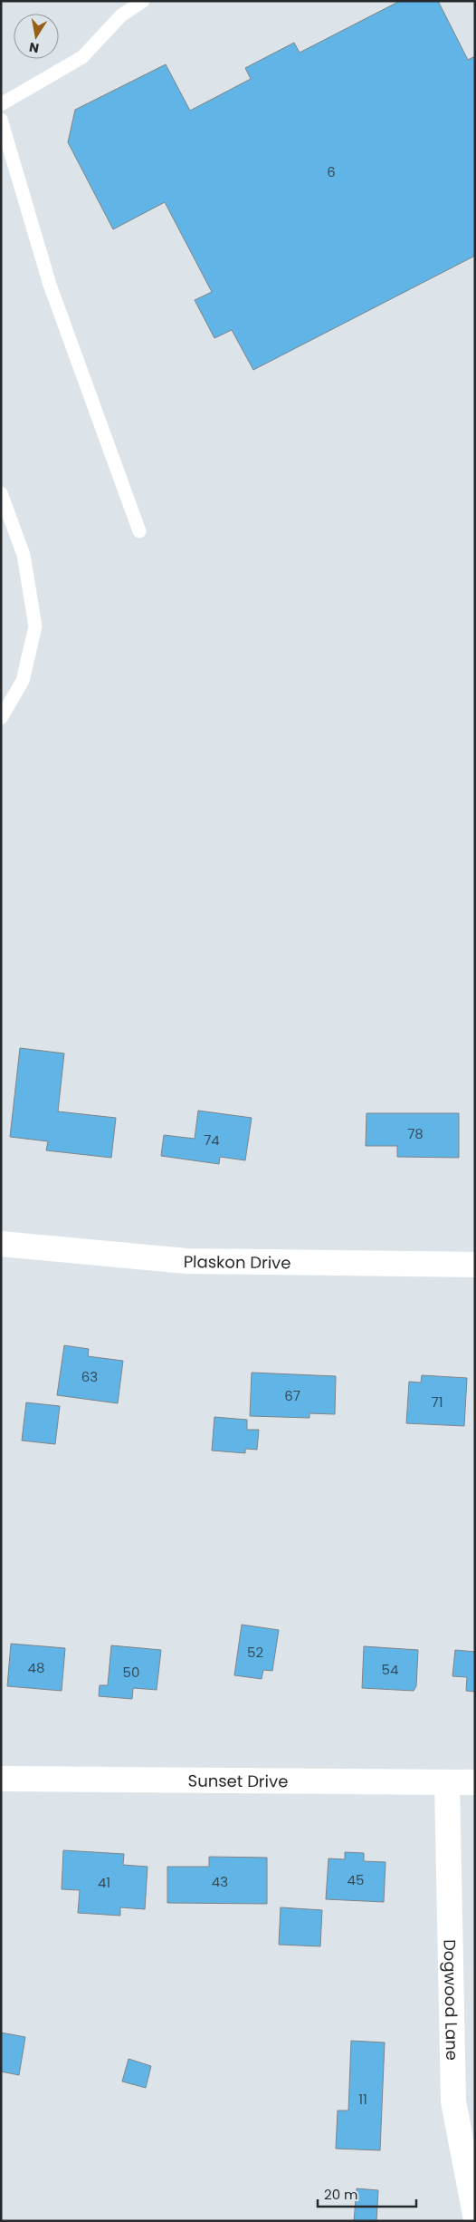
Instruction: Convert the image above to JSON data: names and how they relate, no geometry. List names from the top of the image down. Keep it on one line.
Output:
{"streets":{"street":["Plaskon Drive","Sunset Drive","Dogwood Lane"]},"crossings":[["Sunset Drive","Dogwood Lane"]],"house_numbers":["6","78","74","63","67","71","52","48","54","50","45","43","41","11"],"scale_bar":"20 m","north":"bottom"}
